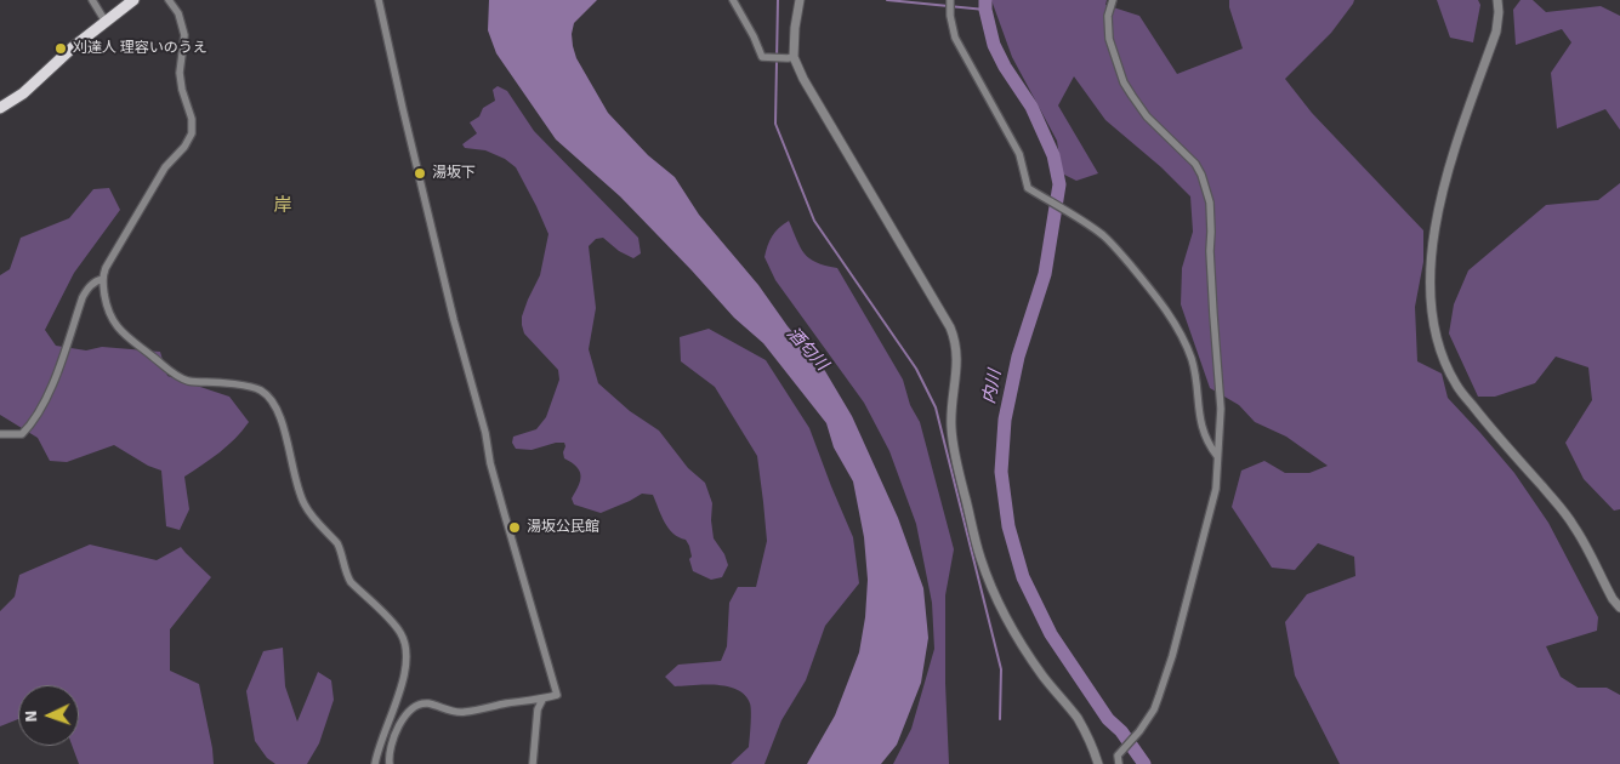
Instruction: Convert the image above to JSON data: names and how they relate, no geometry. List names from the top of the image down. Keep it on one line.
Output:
{"districts":["岸"],"water":["酒匂川","内川"],"places":["刈達人 理容いのうえ","湯坂下","湯坂公民館"],"north":"left"}
